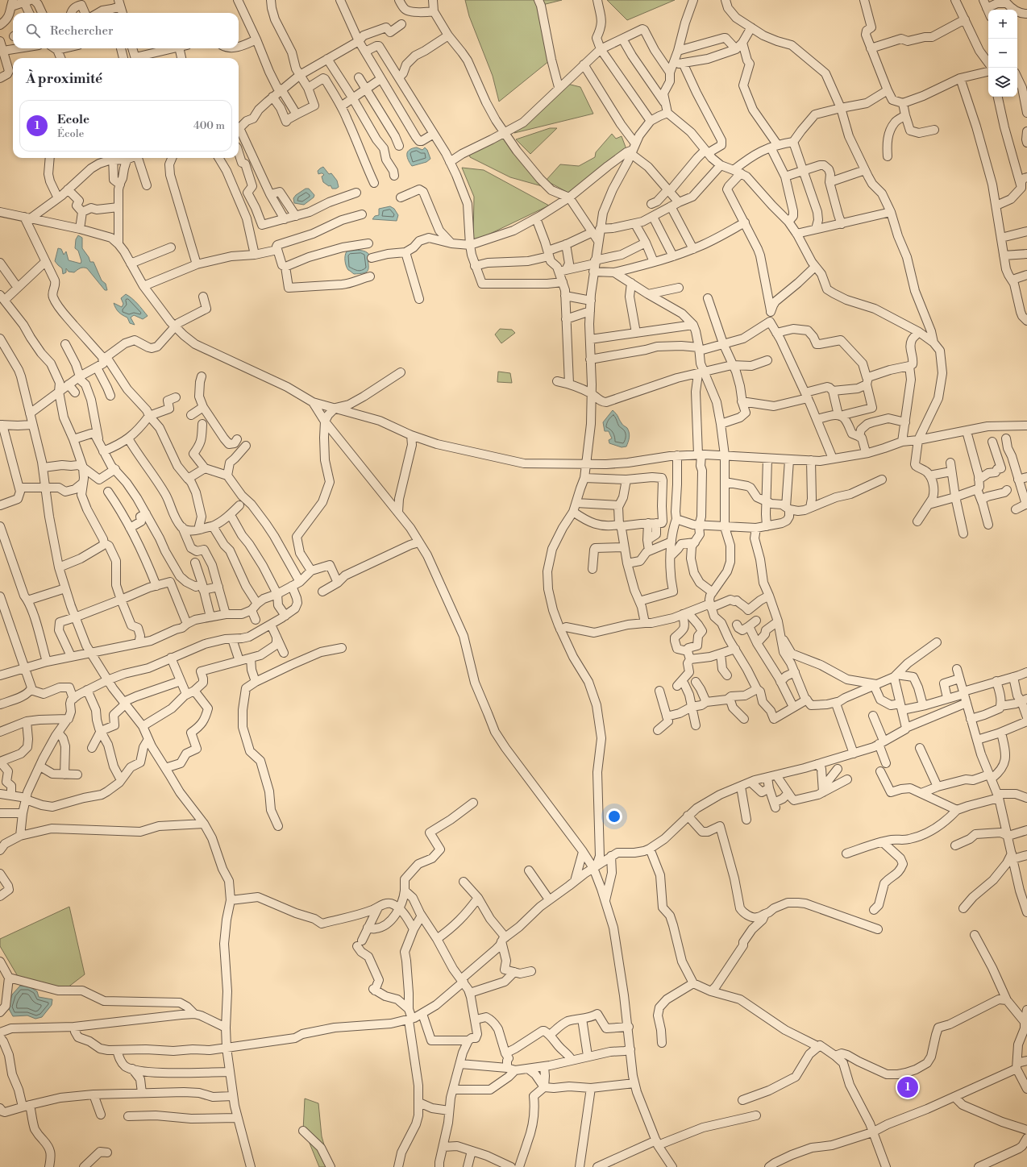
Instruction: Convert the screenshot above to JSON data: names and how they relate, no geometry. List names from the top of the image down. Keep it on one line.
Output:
{"page":{"map_buttons":["+","−"],"search":"Rechercher","heading":"À proximité","list":[{"mark":"1","name":"Ecole","note":"École","value":"400 m"}],"pins":"1"}}
